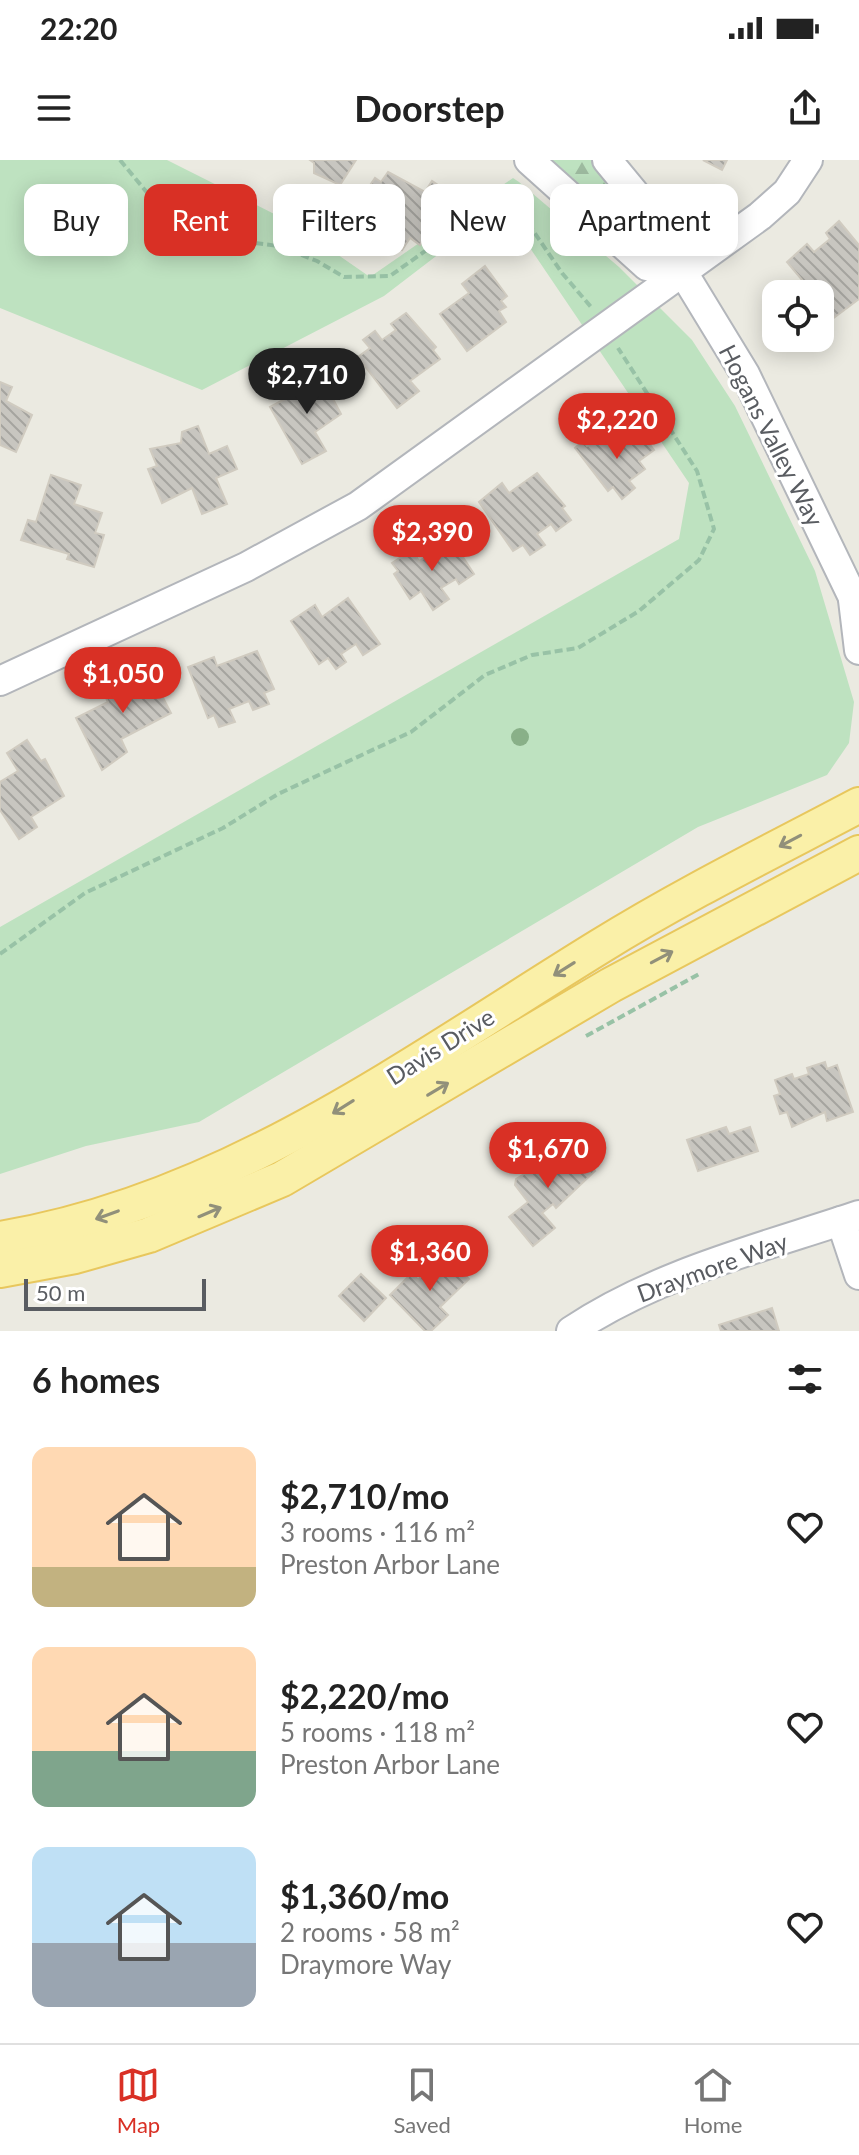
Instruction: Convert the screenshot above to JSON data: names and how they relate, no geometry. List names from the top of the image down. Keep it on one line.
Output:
{"streets":{"main road":["Davis Drive"],"street":["Hogans Valley Way","Draymore Way"]},"scale_bar":"50 m","page":{"status":"22:20","header":"Doorstep","chip":["Buy","Rent","Filters","New","Apartment"],"price":["$2,710","$2,220","$2,390","$1,050","$1,670","$1,360"],"scale":"50 m","heading":"6 homes","list":[{"name":"$2,710/mo","note":"3 rooms · 116 m² · Preston Arbor Lane"},{"name":"$2,220/mo","note":"5 rooms · 118 m² · Preston Arbor Lane"},{"name":"$1,360/mo","note":"2 rooms · 58 m² · Draymore Way"}],"tabs":["Map","Saved","Home"]}}
